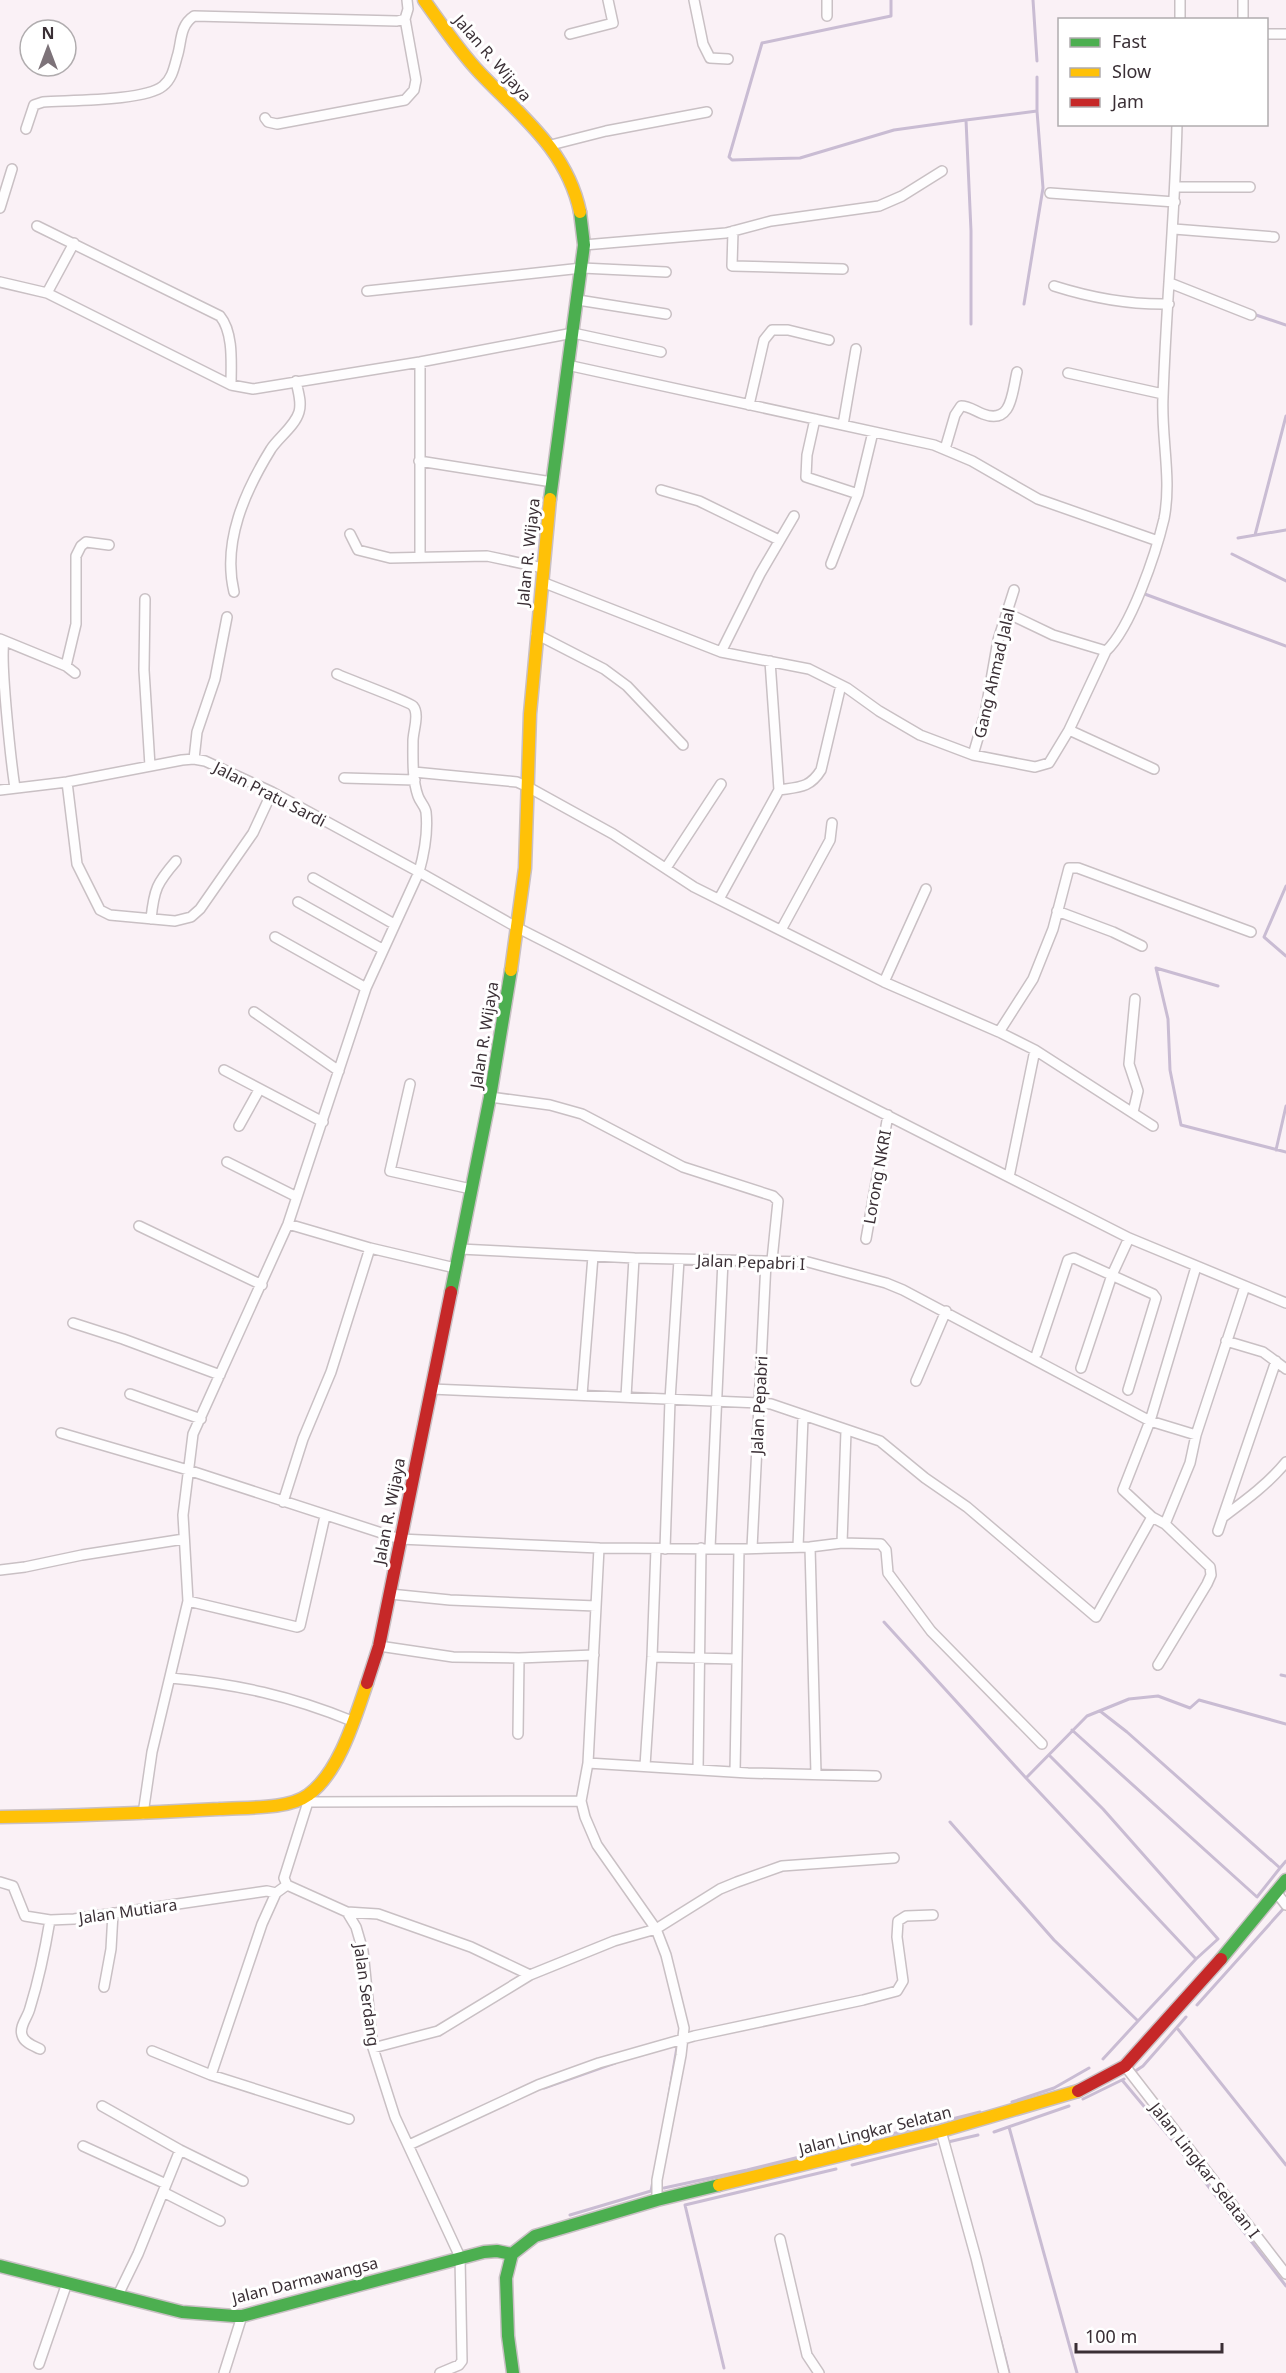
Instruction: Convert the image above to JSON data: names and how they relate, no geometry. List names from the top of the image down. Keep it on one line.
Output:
{"streets":{"main road":["Jalan R. Wijaya","Jalan Lingkar Selatan","Jalan Darmawangsa"],"street":["Gang Ahmad Jalal","Jalan Pratu Sardi","Lorong NKRI","Jalan Pepabri I","Jalan Pepabri","Jalan Mutiara","Jalan Serdang","Jalan Lingkar Selatan I"]},"crossings":[["Jalan R. Wijaya","Jalan Pratu Sardi"],["Jalan R. Wijaya","Jalan Pepabri I"],["Jalan R. Wijaya","Jalan Pepabri"],["Jalan Pratu Sardi","Lorong NKRI"],["Jalan Pepabri I","Jalan Pepabri"],["Jalan Serdang","Jalan Darmawangsa"],["Jalan Lingkar Selatan","Jalan Lingkar Selatan I"],["Jalan Lingkar Selatan","Jalan Darmawangsa"]],"legend":["Fast","Slow","Jam"],"scale_bar":"100 m","north":"top"}
